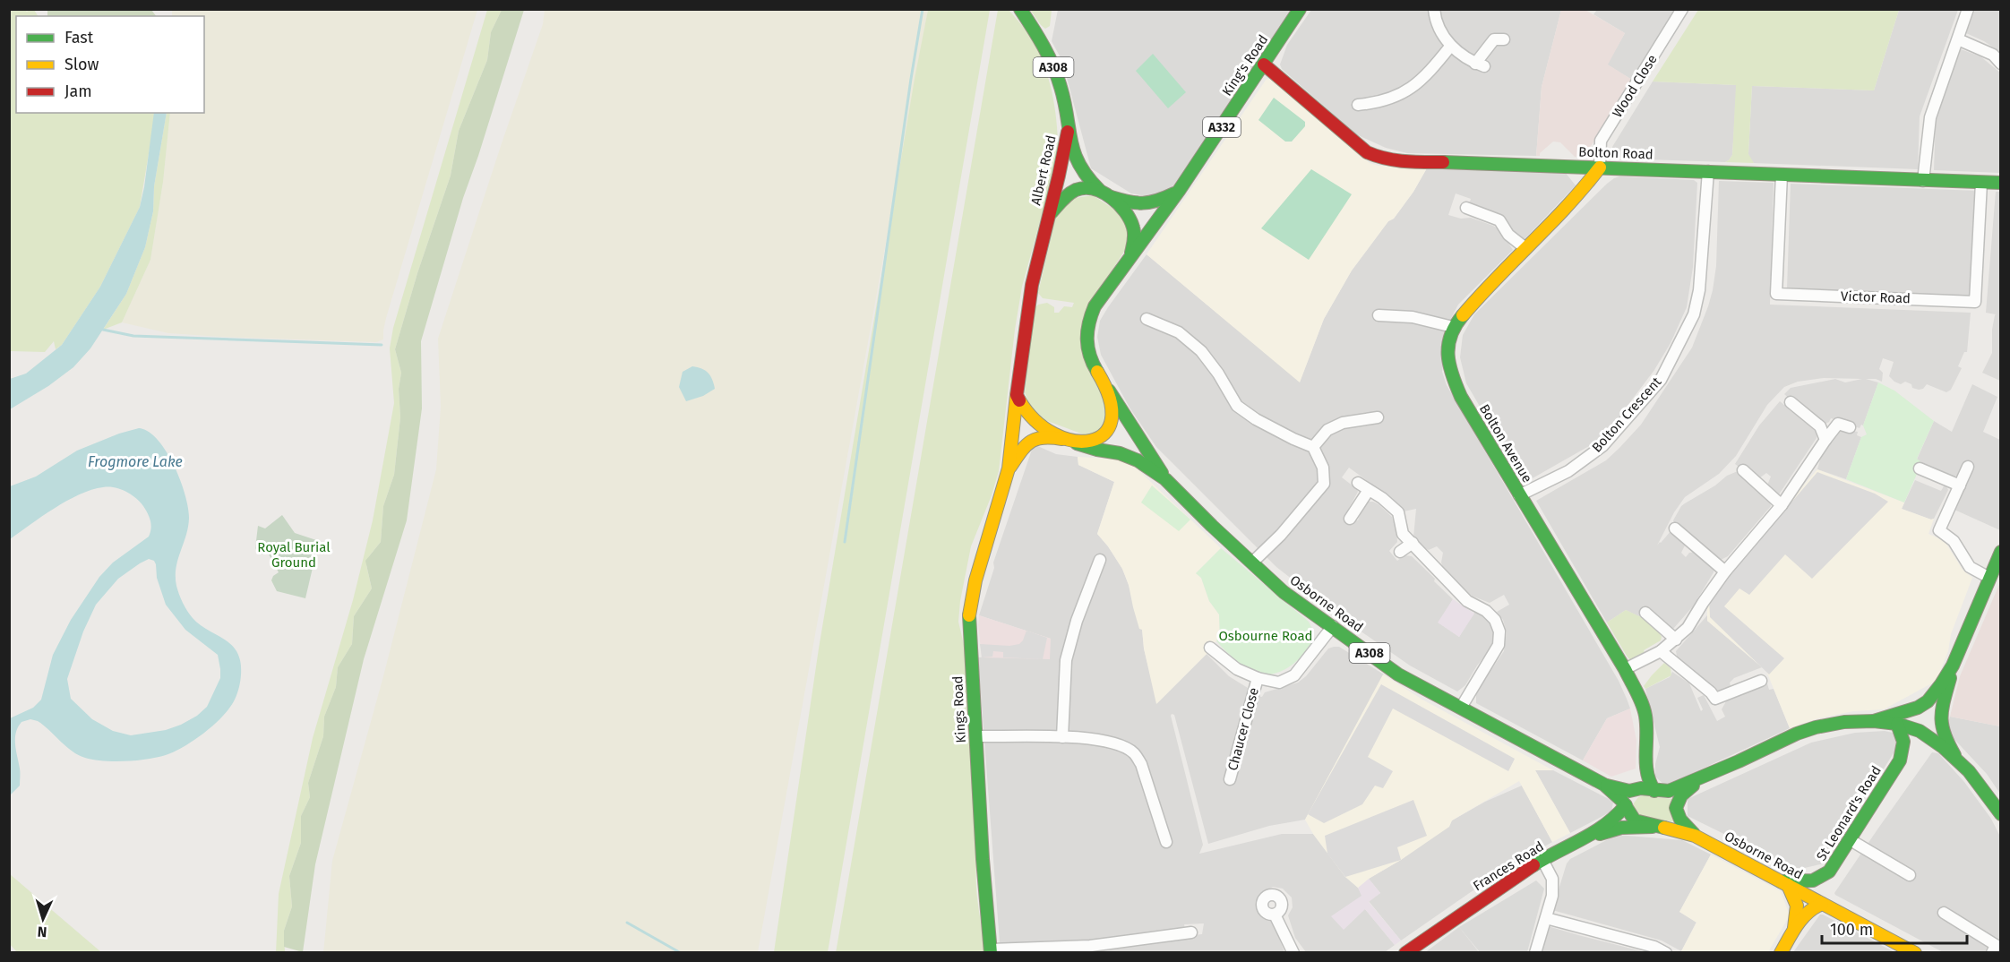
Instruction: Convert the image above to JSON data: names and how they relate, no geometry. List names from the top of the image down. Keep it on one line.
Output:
{"streets":{"main road":["King's Road","A308","A332","Bolton Road","Albert Road","Bolton Avenue","Osborne Road","Kings Road","St Leonard's Road","Frances Road"],"street":["Wood Close","Victor Road","Bolton Crescent","Chaucer Close"]},"crossings":[["King's Road","Bolton Road"],["King's Road","Albert Road"],["King's Road","Osborne Road"],["A308","Bolton Avenue"],["A308","Osborne Road"],["A308","St Leonard's Road"],["Wood Close","Bolton Road"],["Wood Close","Bolton Avenue"],["Bolton Road","Victor Road"],["Bolton Road","Bolton Crescent"],["Bolton Road","Bolton Avenue"],["Albert Road","Kings Road"],["Bolton Crescent","Bolton Avenue"],["Bolton Avenue","Osborne Road"],["Bolton Avenue","Frances Road"],["Osborne Road","Kings Road"],["Osborne Road","Chaucer Close"],["Osborne Road","St Leonard's Road"],["Osborne Road","Frances Road"]],"water":["Frogmore Lake"],"parks":["Royal Burial Ground","Osbourne Road"],"legend":["Fast","Slow","Jam"],"scale_bar":"100 m","north":"bottom"}
